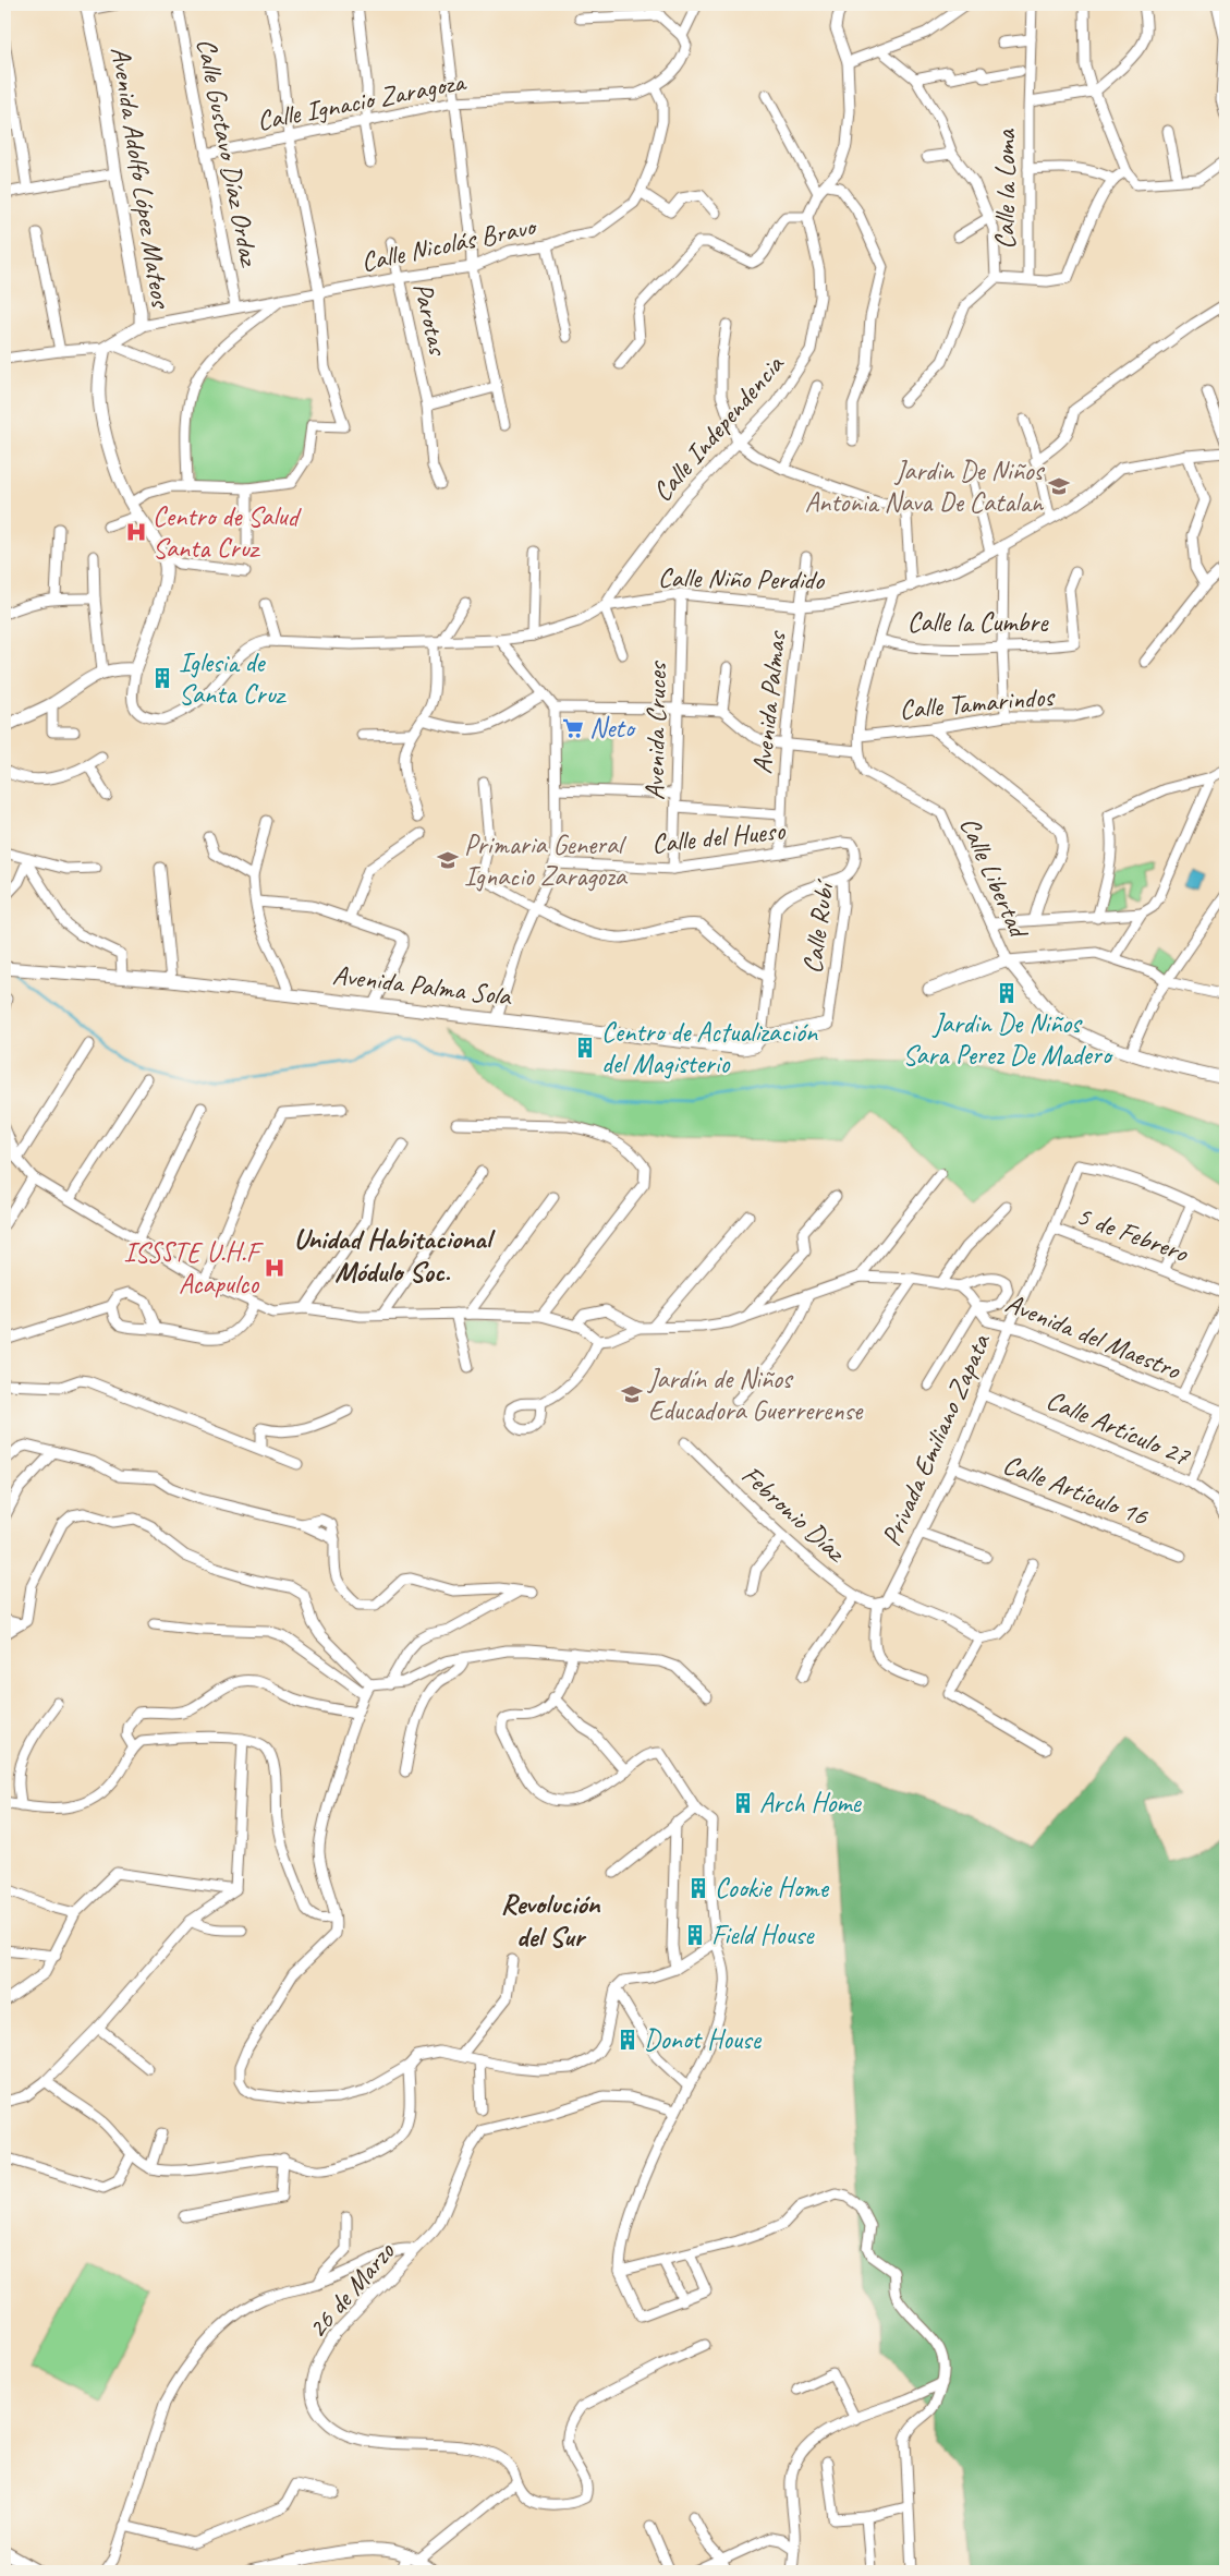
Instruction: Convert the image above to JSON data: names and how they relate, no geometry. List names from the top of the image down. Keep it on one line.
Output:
{"streets":{"street":["Calle Ignacio Zaragoza","Calle Gustavo Díaz Ordaz","Avenida Adolfo López Mateos","Calle la Loma","Calle Nicolás Bravo","Parotas","Calle Independencia","Calle Niño Perdido","Calle la Cumbre","Avenida Palmas","Calle Tamarindos","Avenida Cruces","Calle del Hueso","Calle Libertad","Calle Rubí","Avenida Palma Sola","5 de Febrero","Avenida del Maestro","Calle Artículo 27","Privada Emiliano Zapata","Calle Artículo 16","Febronio Díaz","26 de Marzo"]},"crossings":[["Calle Ignacio Zaragoza","Calle Gustavo Díaz Ordaz"],["Calle Ignacio Zaragoza","Calle Nicolás Bravo"],["Calle Gustavo Díaz Ordaz","Calle Nicolás Bravo"],["Avenida Adolfo López Mateos","Calle Nicolás Bravo"],["Calle Nicolás Bravo","Parotas"],["Calle Independencia","Calle Niño Perdido"],["Calle Niño Perdido","Avenida Palmas"],["Calle Niño Perdido","Avenida Cruces"],["Avenida Palmas","Calle del Hueso"],["Avenida Cruces","Calle del Hueso"],["Calle del Hueso","Calle Rubí"],["Calle Rubí","Avenida Palma Sola"],["5 de Febrero","Privada Emiliano Zapata"],["Avenida del Maestro","Privada Emiliano Zapata"],["Calle Artículo 27","Privada Emiliano Zapata"],["Privada Emiliano Zapata","Calle Artículo 16"],["Privada Emiliano Zapata","Febronio Díaz"]],"districts":["Unidad Habitacional Módulo Soc.","Revolución del Sur"],"places":{"school or university":["Jardin De Niños Antonia Nava De Catalan","Primaria General Ignacio Zaragoza","Jardín de Niños Educadora Guerrerense"],"hospital":["Centro de Salud Santa Cruz","ISSSTE U.H.F Acapulco"],"building":["Iglesia de Santa Cruz","Jardin De Niños Sara Perez De Madero","Centro de Actualización del Magisterio","Arch Home","Cookie Home","Field House","Donot House"],"supermarket":["Neto"]}}
